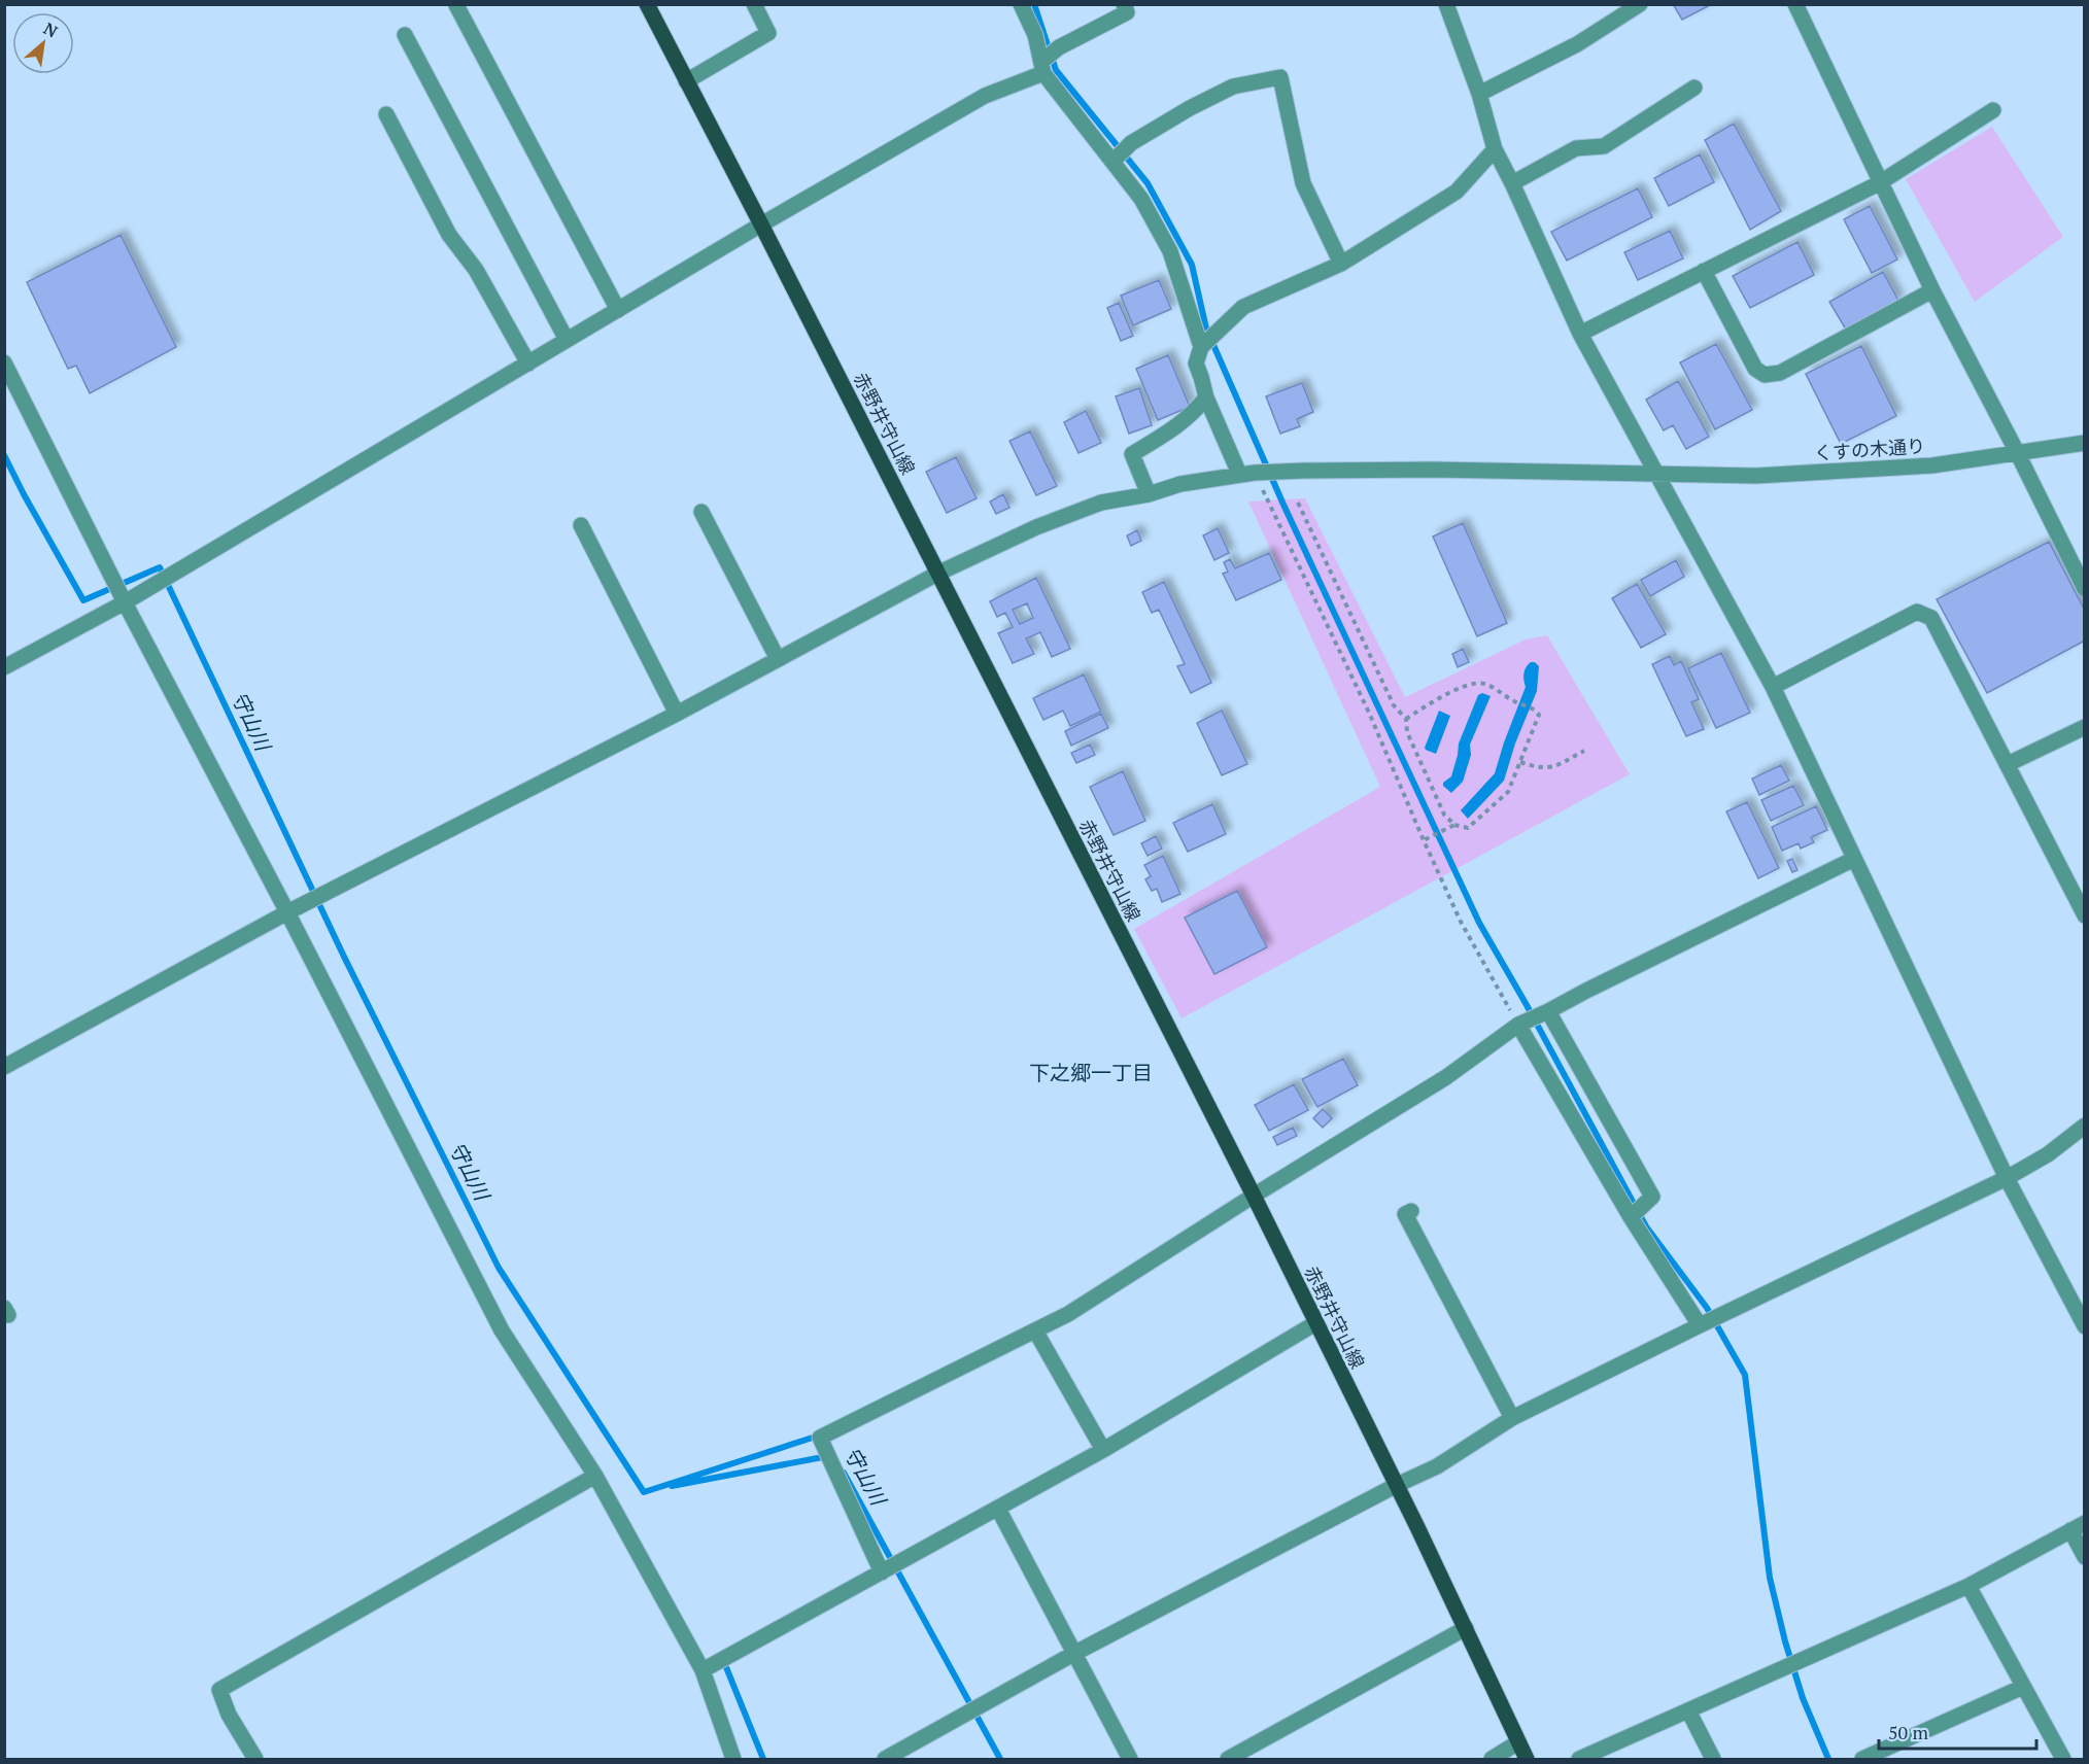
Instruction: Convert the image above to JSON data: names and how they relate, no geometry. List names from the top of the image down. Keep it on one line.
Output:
{"streets":{"main road":["赤野井守山線"],"street":["くすの木通り"]},"crossings":[["赤野井守山線","くすの木通り"]],"districts":["下之郷一丁目"],"water":["守山川"],"scale_bar":"50 m","north":"top right"}
